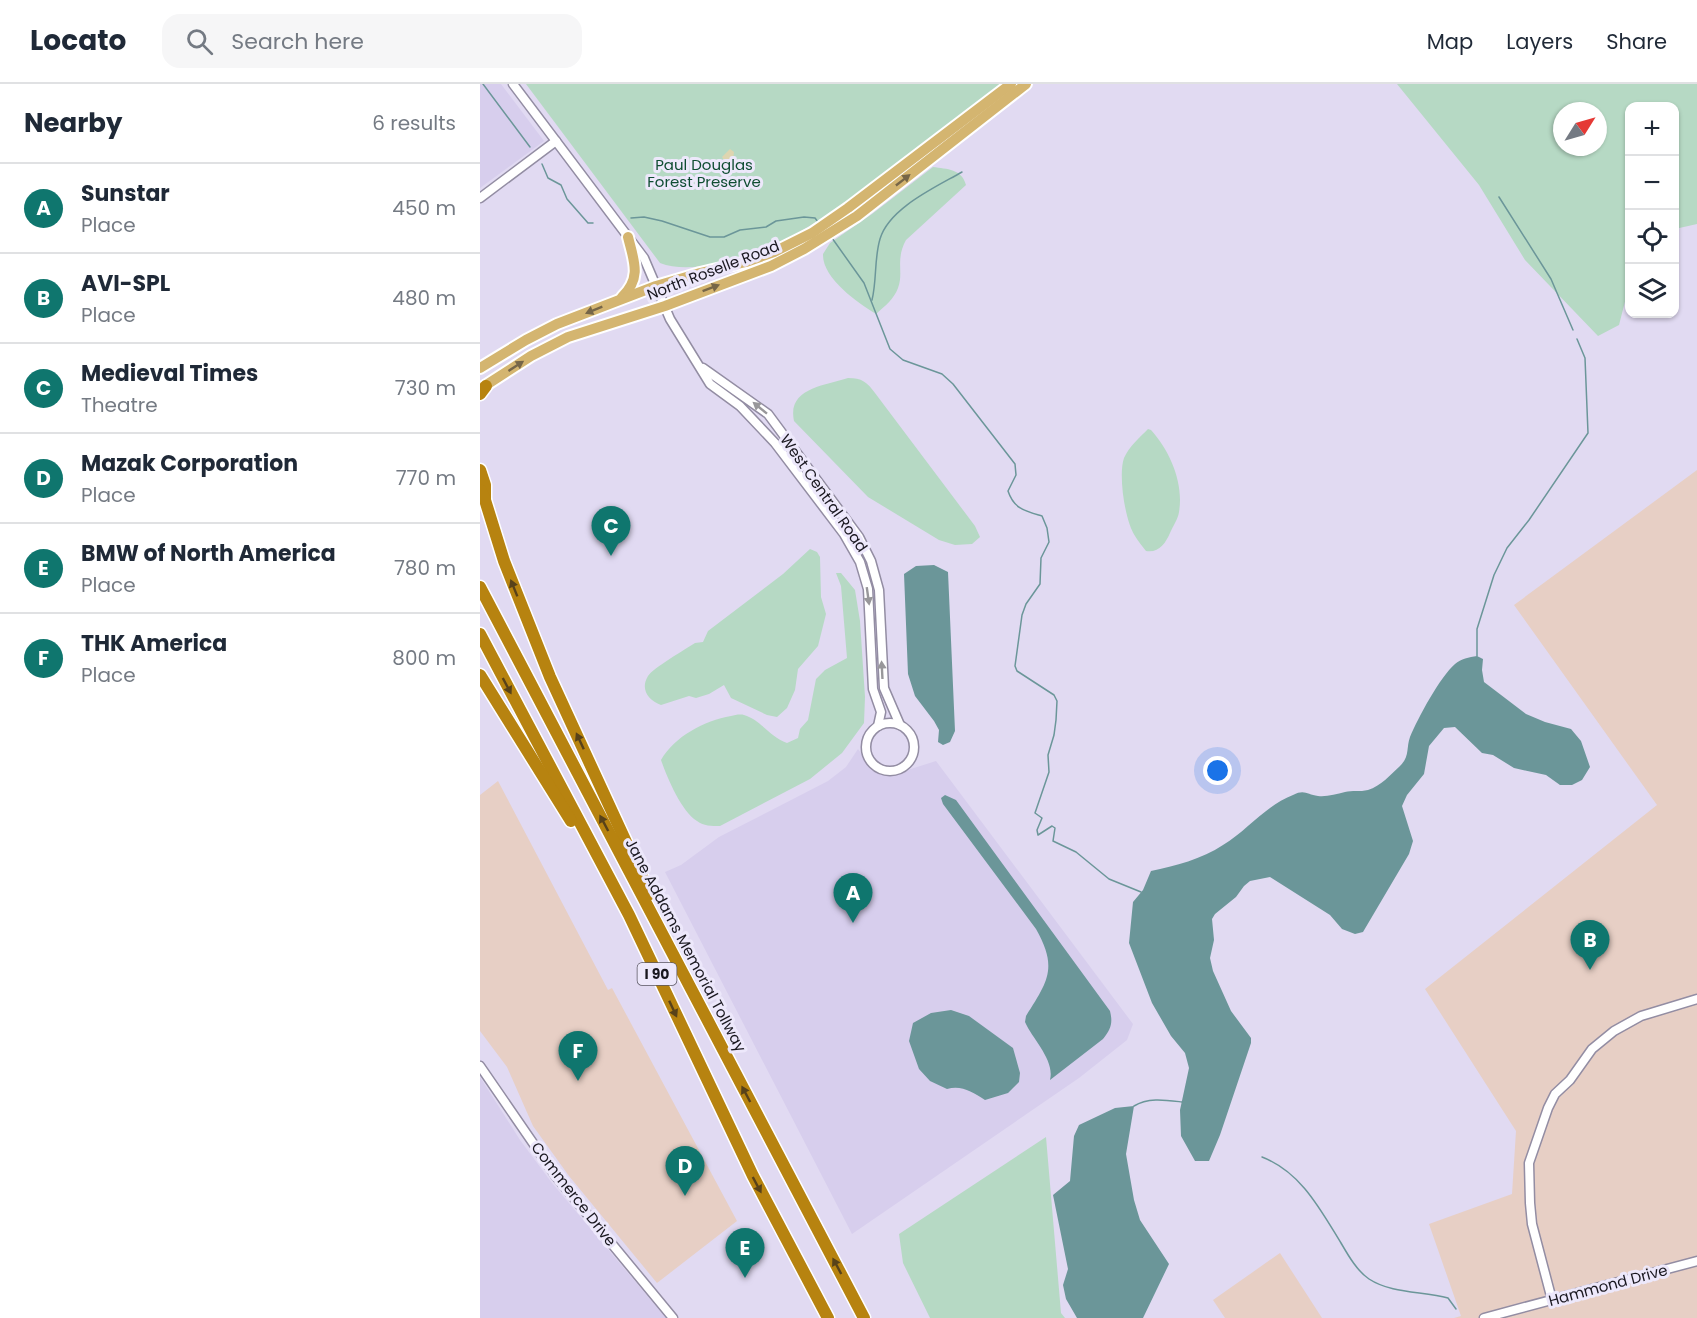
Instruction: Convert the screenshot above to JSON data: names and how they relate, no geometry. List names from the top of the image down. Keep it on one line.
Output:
{"streets":{"highway":["Jane Addams Memorial Tollway","I 90"],"main road":["North Roselle Road"],"street":["West Central Road","Commerce Drive","Hammond Drive"]},"crossings":[["North Roselle Road","West Central Road"]],"parks":["Paul Douglas Forest Preserve"],"north":"top right","page":{"header":"Locato","search":"Search here","nav":["Map","Layers","Share"],"heading":["Nearby","6 results"],"map_buttons":["+","−"],"list":[{"mark":"A","name":"Sunstar","note":"Place","value":"450 m"},{"mark":"B","name":"AVI-SPL","note":"Place","value":"480 m"},{"mark":"C","name":"Medieval Times","note":"Theatre","value":"730 m"},{"mark":"D","name":"Mazak Corporation","note":"Place","value":"770 m"},{"mark":"E","name":"BMW of North America","note":"Place","value":"780 m"},{"mark":"F","name":"THK America","note":"Place","value":"800 m"}],"pins":["C","A","B","F","D","E"]}}
